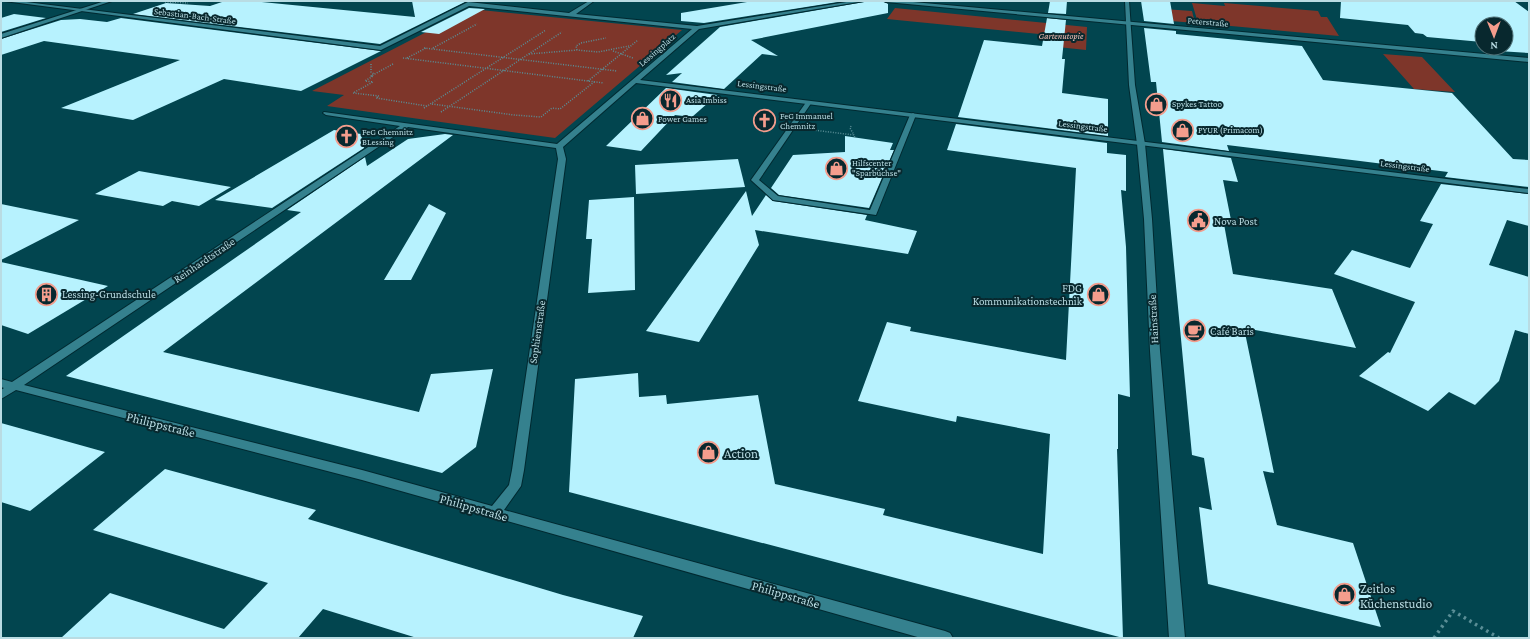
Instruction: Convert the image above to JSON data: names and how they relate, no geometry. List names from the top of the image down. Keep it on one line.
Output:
{"streets":{"street":["Sebastian-Bach-Straße","Peterstraße","Lessingplatz","Lessingstraße","Reinhardtstraße","Hainstraße","Sophienstraße","Philippstraße"]},"crossings":[["Peterstraße","Hainstraße"],["Lessingplatz","Lessingstraße"],["Lessingplatz","Sophienstraße"],["Lessingstraße","Hainstraße"],["Reinhardtstraße","Philippstraße"],["Sophienstraße","Philippstraße"]],"parks":["Gartenutopie"],"places":{"restaurant":["Asia Imbiss"],"shop":["Spykes Tattoo","Power Games","PYUR (Primacom)","Hilfscenter \"Sparbüchse\"","FDG Kommunikationstechnik","Action","Zeitlos Küchenstudio"],"church":["FeG Immanuel Chemnitz","FeG Chemnitz BLessing"],"public building":["Nova Post"],"building":["Lessing-Grundschule"],"cafe":["Café Baris"]},"north":"bottom"}
